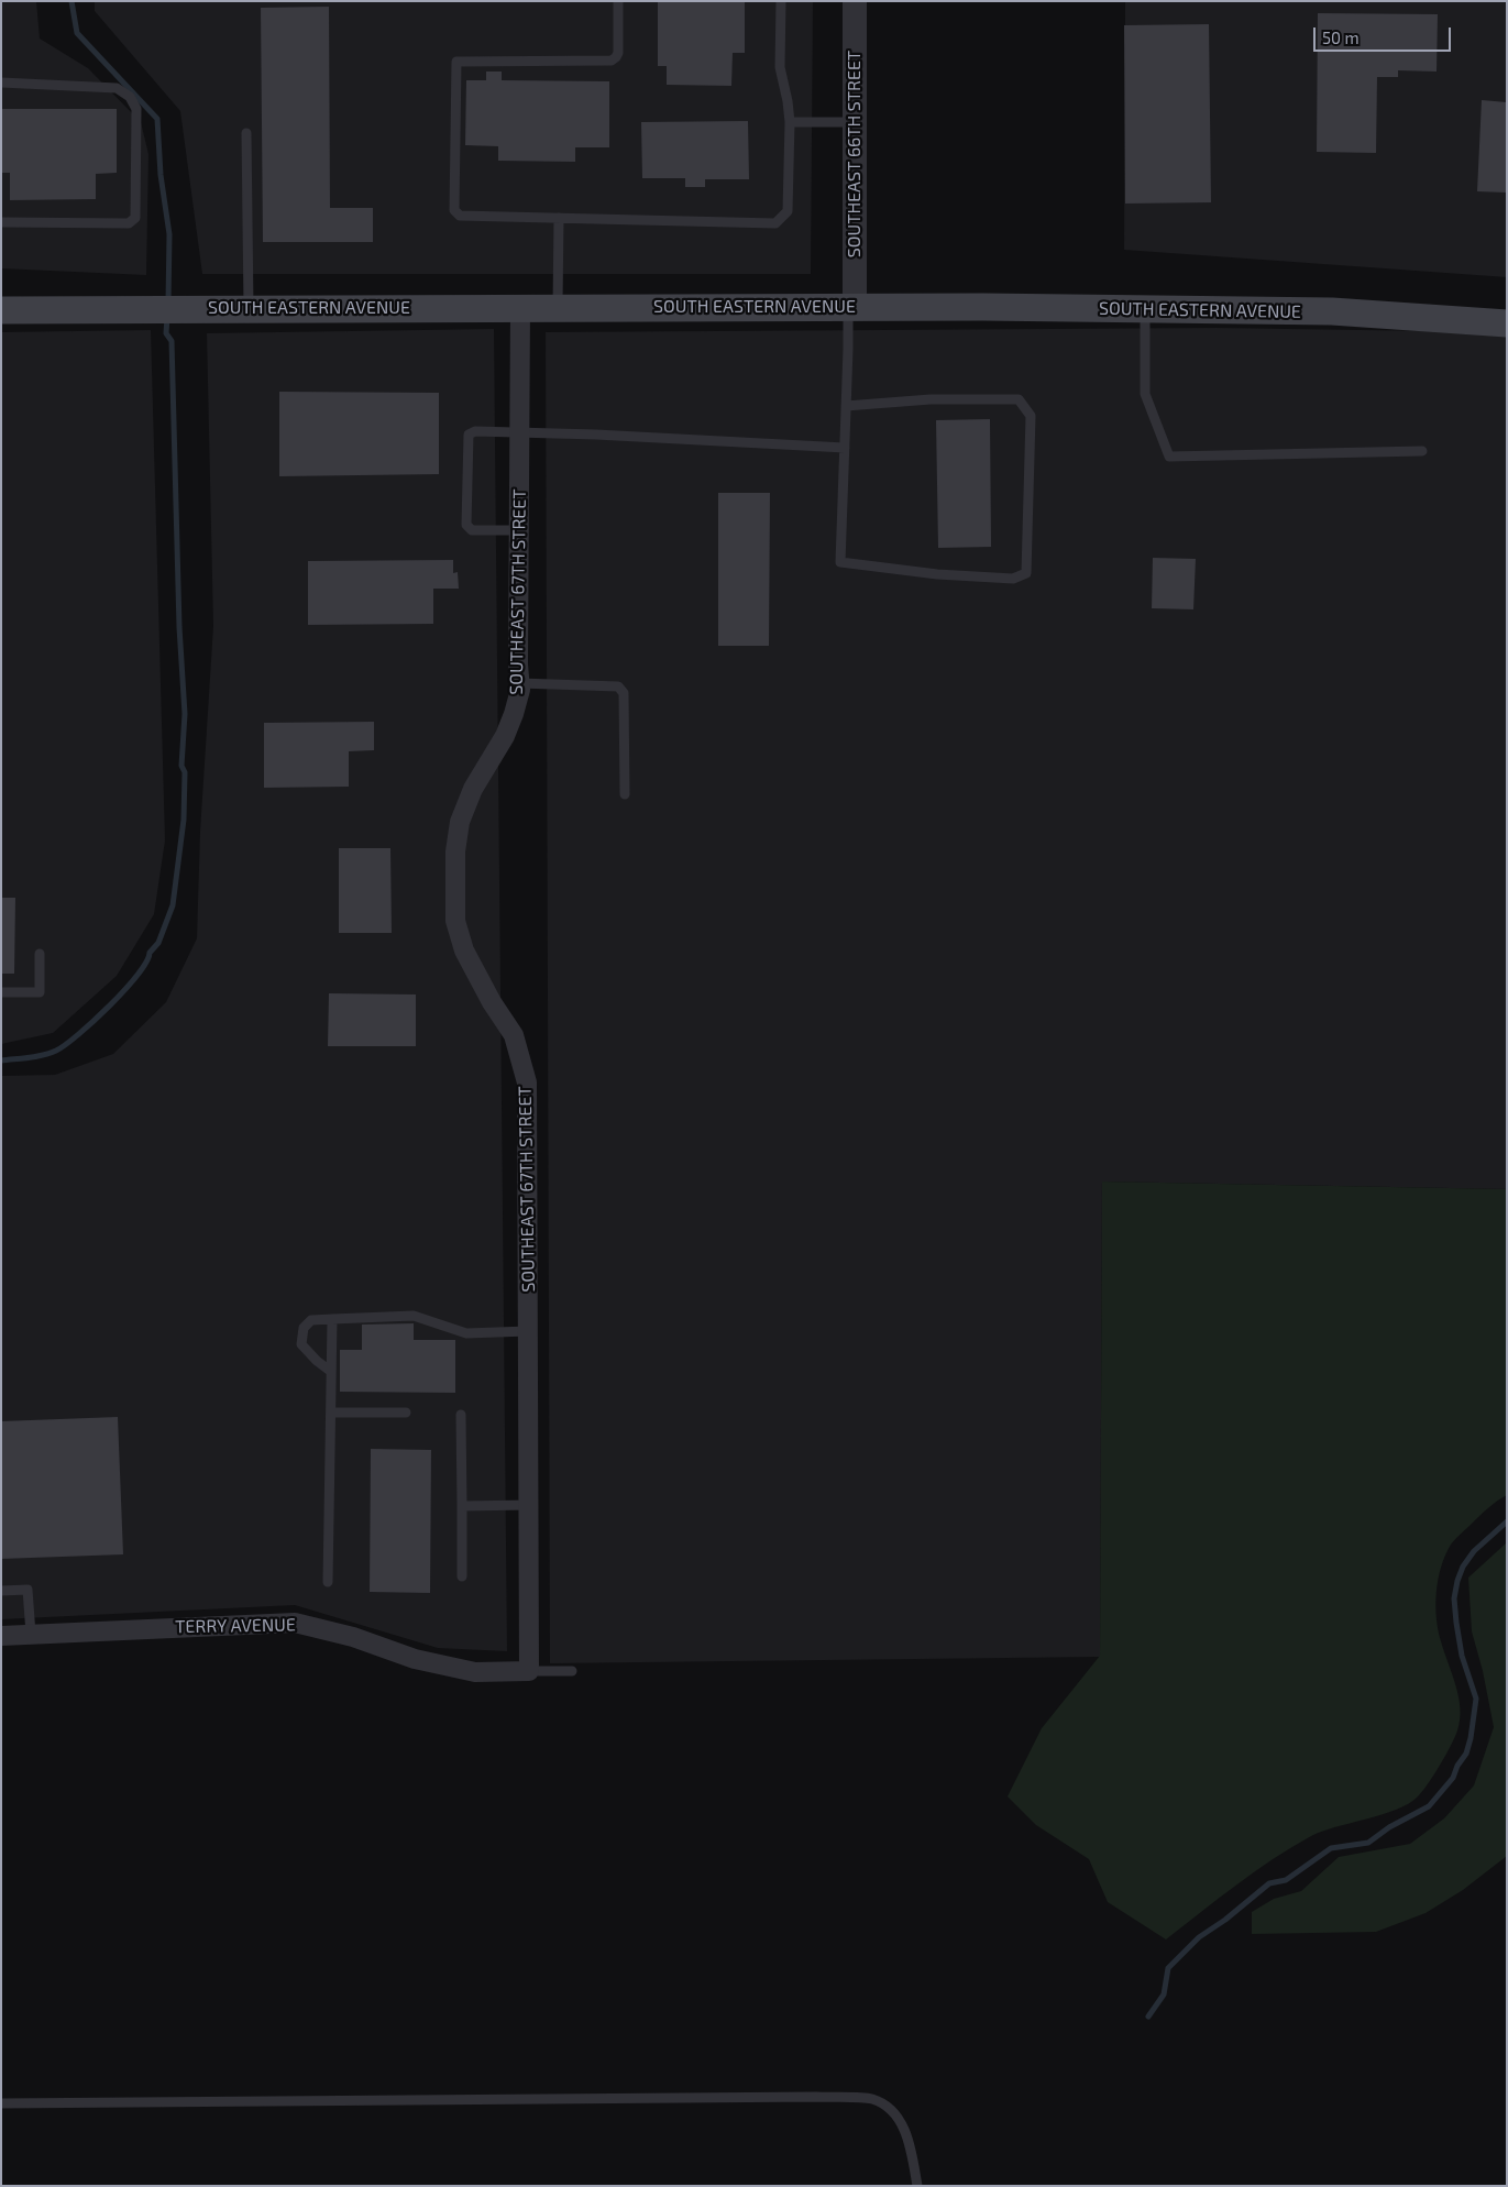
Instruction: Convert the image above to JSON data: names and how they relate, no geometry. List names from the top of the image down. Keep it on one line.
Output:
{"streets":{"main road":["SOUTH EASTERN AVENUE"],"street":["SOUTHEAST 66TH STREET","SOUTHEAST 67TH STREET","TERRY AVENUE"]},"crossings":[["SOUTHEAST 66TH STREET","SOUTH EASTERN AVENUE"],["SOUTH EASTERN AVENUE","SOUTHEAST 67TH STREET"],["SOUTHEAST 67TH STREET","TERRY AVENUE"]],"scale_bar":"50 m"}
